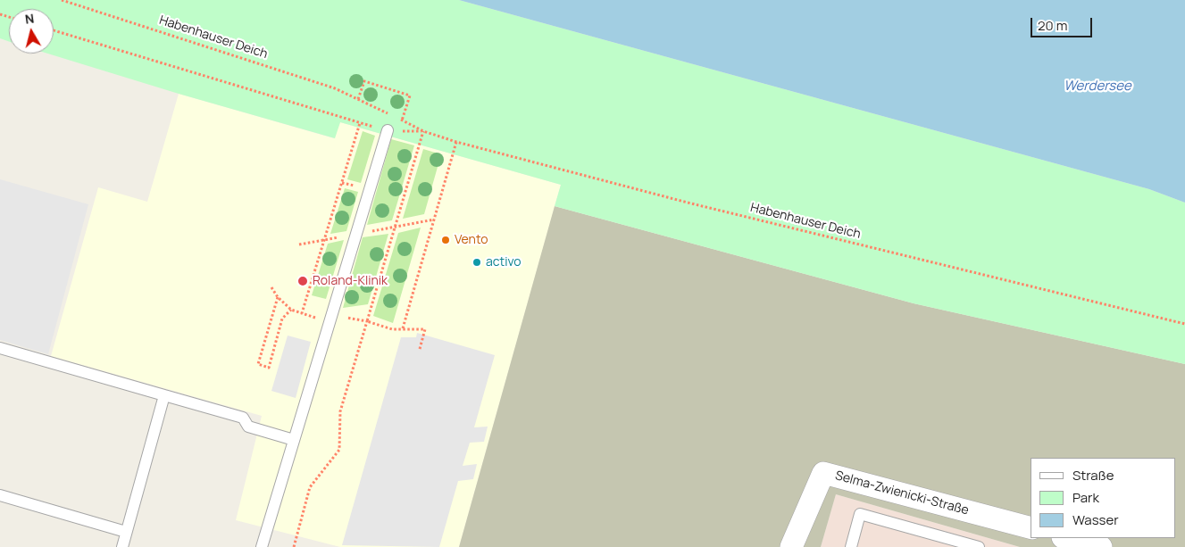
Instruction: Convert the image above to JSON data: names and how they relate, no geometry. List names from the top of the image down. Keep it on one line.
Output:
{"streets":{"street":["Selma-Zwienicki-Straße"],"path":["Habenhauser Deich"]},"water":["Werdersee"],"places":["Vento","activo","Roland-Klinik"],"legend":["Straße","Park","Wasser"],"scale_bar":"20 m","north":"top"}
